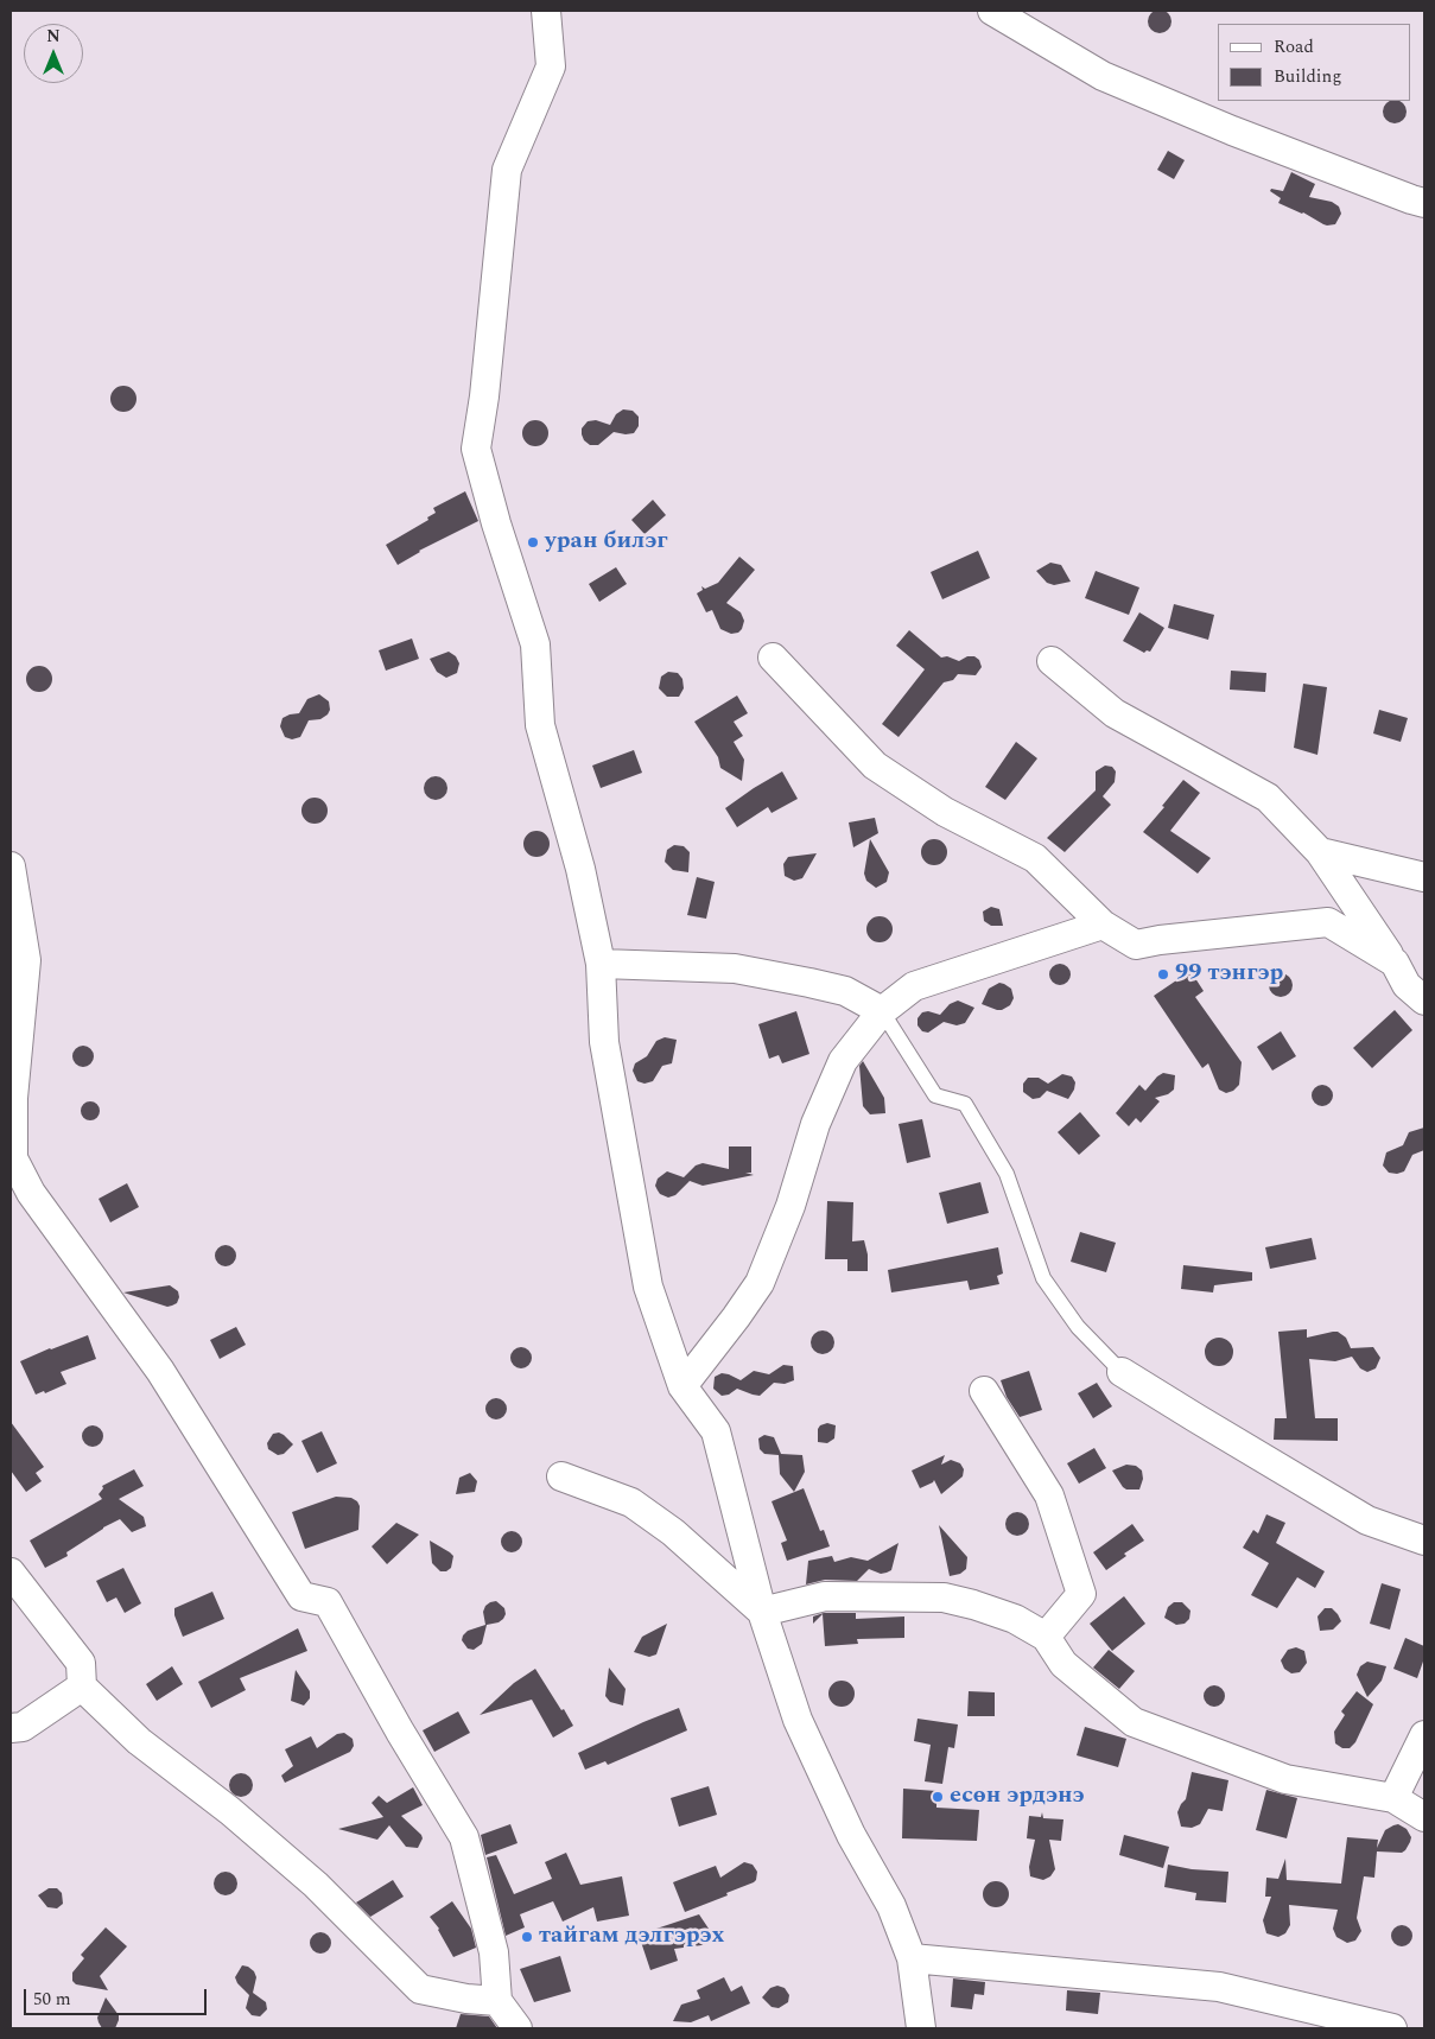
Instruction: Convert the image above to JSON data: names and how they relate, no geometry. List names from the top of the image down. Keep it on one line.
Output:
{"places":["уран билэг","99 тэнгэр","есөн эрдэнэ","тайгам дэлгэрэх"],"legend":["Road","Building"],"scale_bar":"50 m","north":"top"}
